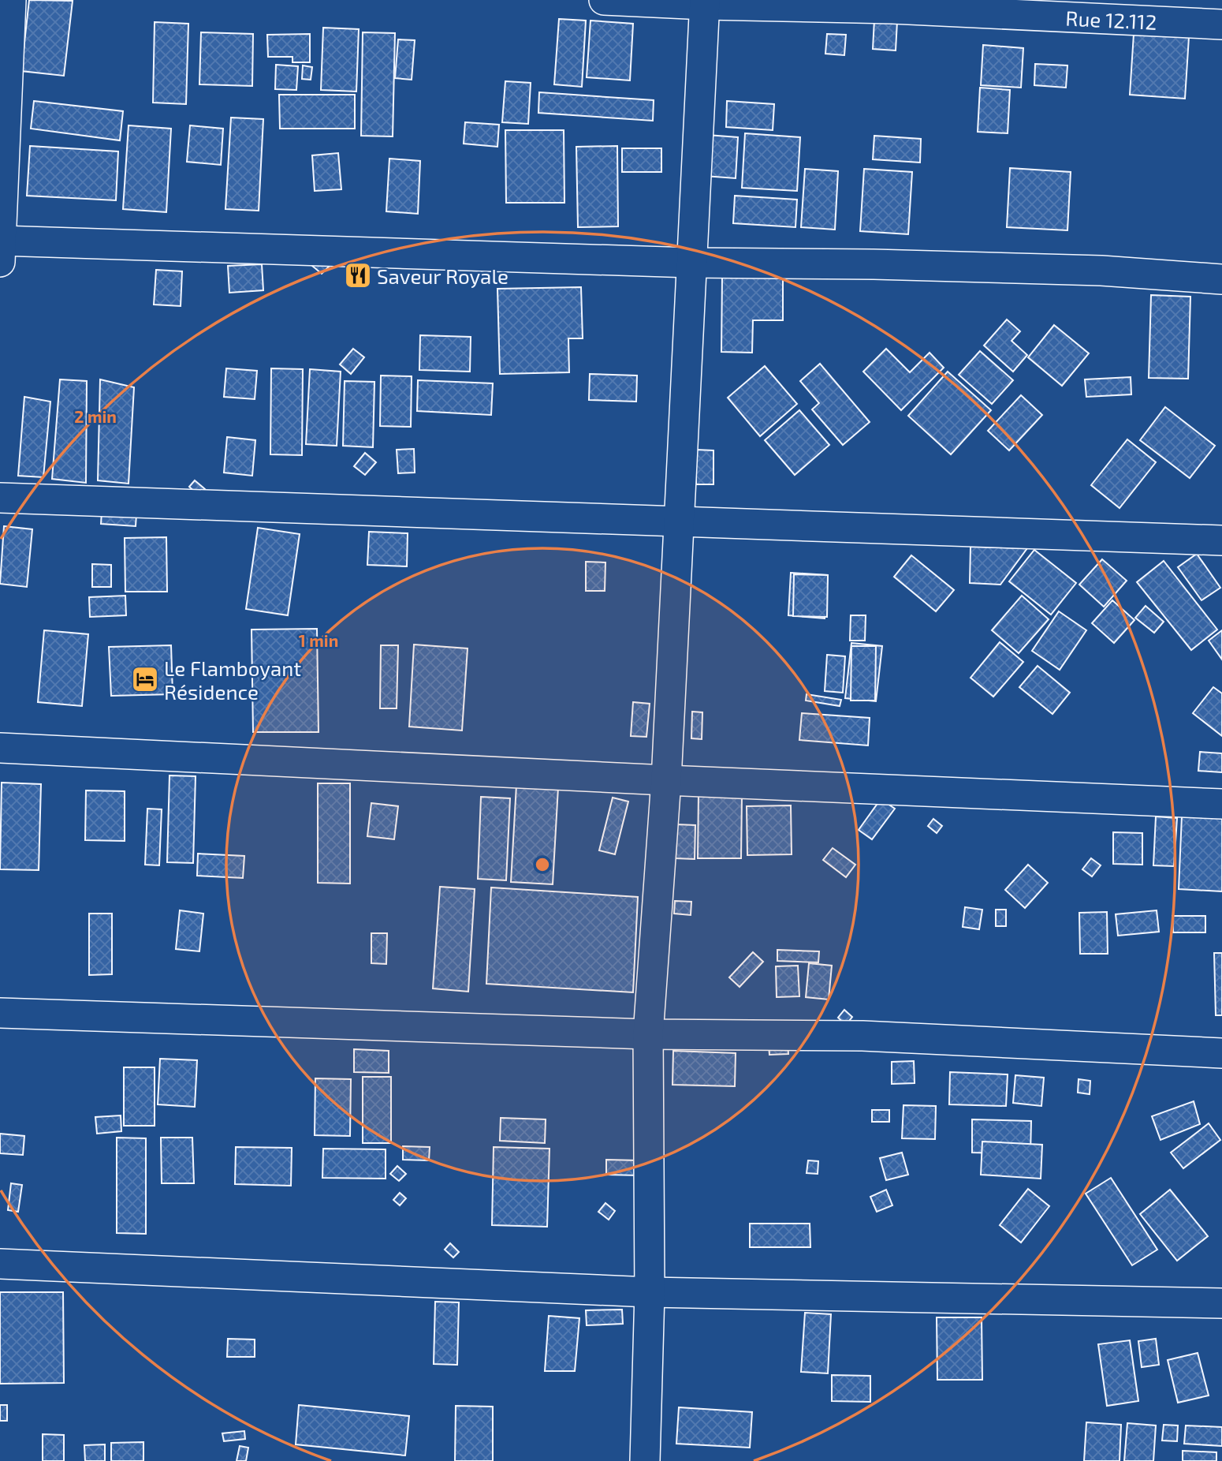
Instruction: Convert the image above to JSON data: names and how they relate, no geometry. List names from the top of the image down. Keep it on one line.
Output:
{"streets":{"street":["Rue 12.112"]},"places":{"restaurant":["Saveur Royale"],"hotel":["Le Flamboyant Résidence"]},"rings":["2 min","1 min"]}
